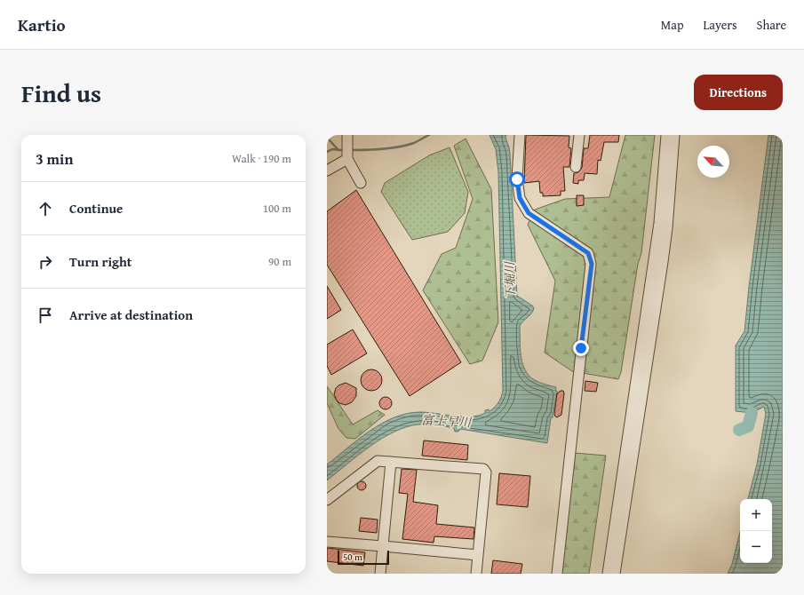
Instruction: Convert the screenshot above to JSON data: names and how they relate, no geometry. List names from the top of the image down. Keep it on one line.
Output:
{"water":["下堀川","富士早川"],"scale_bar":"50 m","north":"top left","page":{"header":"Kartio","nav":["Map","Layers","Share"],"title":"Find us","buttons":"Directions","heading":["3 min","Walk · 190 m"],"list":[["Continue","100 m"],["Turn right","90 m"],"Arrive at destination"],"map_buttons":["+","−"],"scale":"50 m"}}
